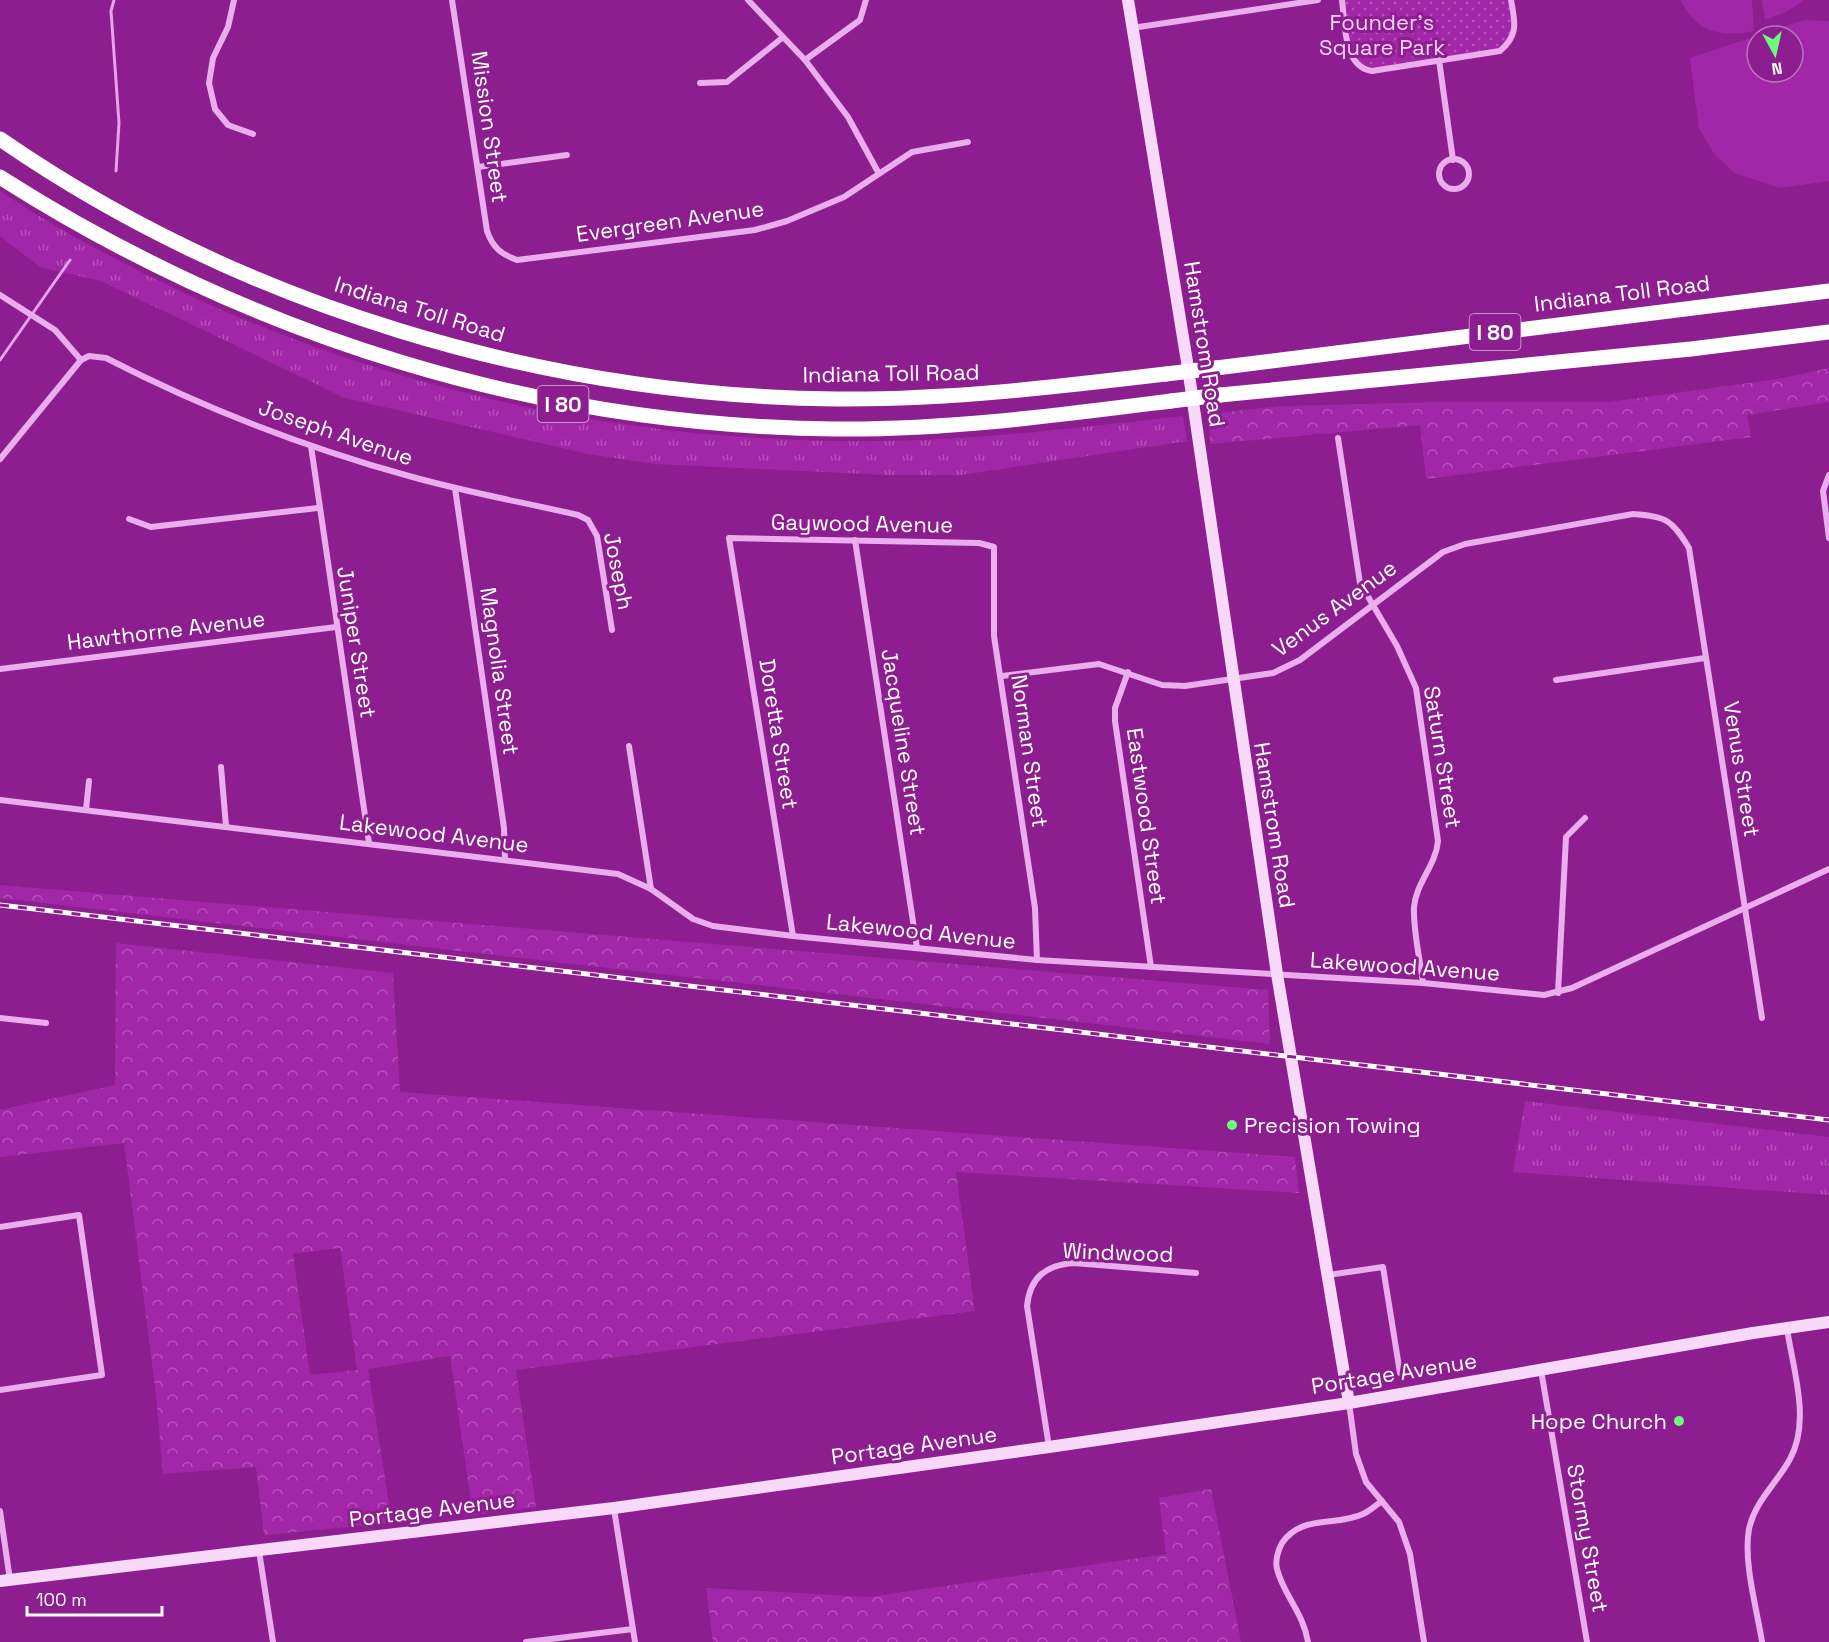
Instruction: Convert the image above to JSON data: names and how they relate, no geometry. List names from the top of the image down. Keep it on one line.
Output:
{"streets":{"highway":["Indiana Toll Road","I 80"],"street":["Mission Street","Evergreen Avenue","Hamstrom Road","Joseph Avenue","Gaywood Avenue","Joseph","Venus Avenue","Hawthorne Avenue","Juniper Street","Magnolia Street","Doretta Street","Jacqueline Street","Norman Street","Saturn Street","Venus Street","Eastwood Street","Lakewood Avenue","Windwood","Portage Avenue","Stormy Street"]},"crossings":[["Mission Street","Evergreen Avenue"],["Hamstrom Road","Venus Avenue"],["Hamstrom Road","Lakewood Avenue"],["Hamstrom Road","Portage Avenue"],["Joseph Avenue","Joseph"],["Joseph Avenue","Juniper Street"],["Joseph Avenue","Magnolia Street"],["Gaywood Avenue","Doretta Street"],["Gaywood Avenue","Jacqueline Street"],["Gaywood Avenue","Norman Street"],["Venus Avenue","Norman Street"],["Venus Avenue","Saturn Street"],["Venus Avenue","Venus Street"],["Venus Avenue","Eastwood Street"],["Hawthorne Avenue","Juniper Street"],["Juniper Street","Lakewood Avenue"],["Magnolia Street","Lakewood Avenue"],["Doretta Street","Lakewood Avenue"],["Jacqueline Street","Lakewood Avenue"],["Norman Street","Lakewood Avenue"],["Saturn Street","Lakewood Avenue"],["Venus Street","Lakewood Avenue"],["Eastwood Street","Lakewood Avenue"],["Windwood","Portage Avenue"],["Portage Avenue","Stormy Street"]],"parks":["Founder's Square Park"],"places":["Precision Towing","Hope Church"],"scale_bar":"100 m","north":"bottom"}
